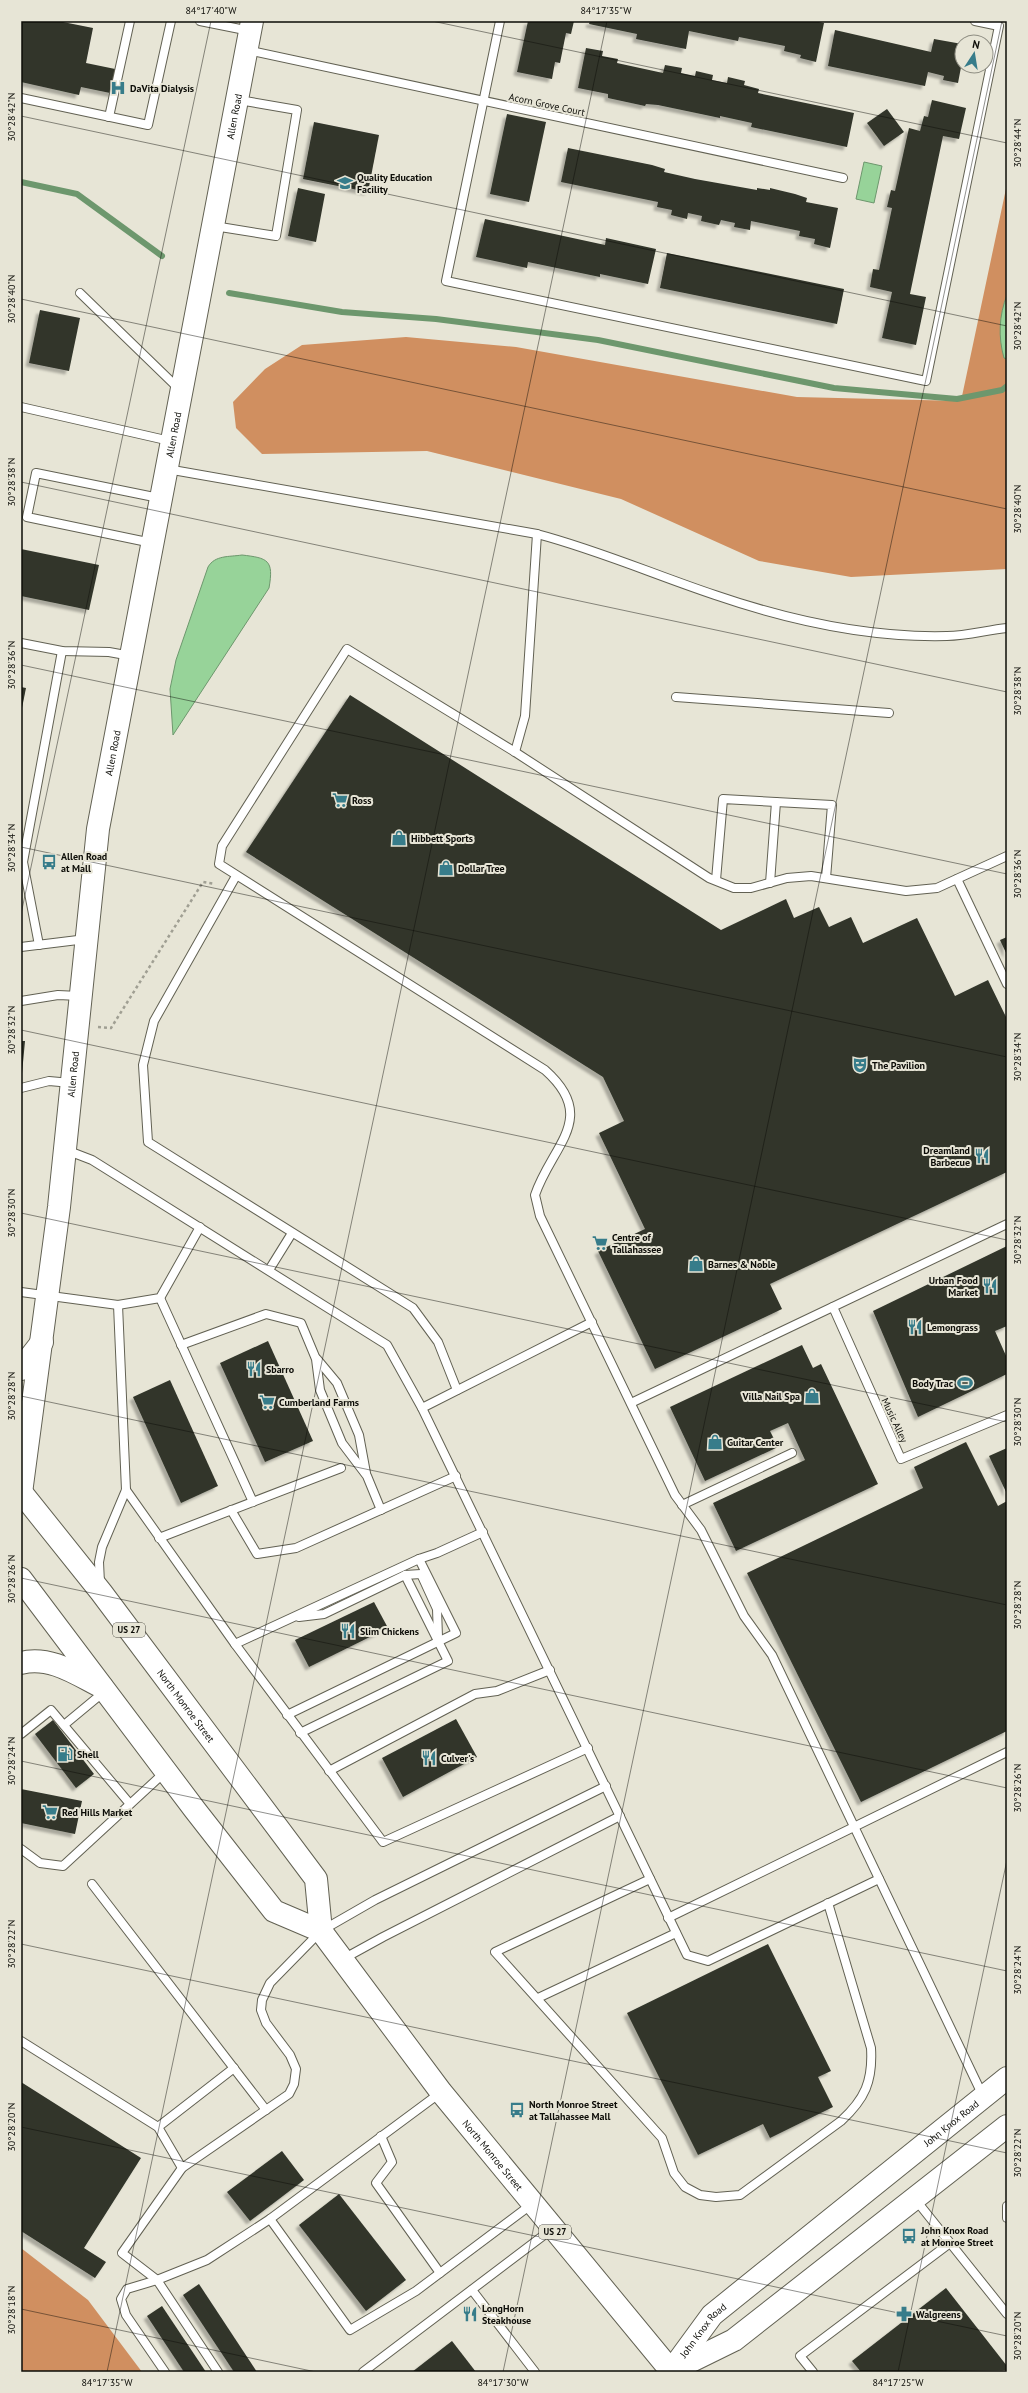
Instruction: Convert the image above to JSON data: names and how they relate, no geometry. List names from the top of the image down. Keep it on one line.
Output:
{"streets":{"main road":["Allen Road","US 27","North Monroe Street","John Knox Road"],"lane":["Acorn Grove Court","Music Alley"]},"crossings":[["Acorn Grove Court","Allen Road"],["Allen Road","North Monroe Street"],["North Monroe Street","John Knox Road"]],"places":{"hospital":["DaVita Dialysis"],"school or university":["Quality Education Facility"],"supermarket":["Ross","Centre of Tallahassee","Cumberland Farms","Red Hills Market"],"shop":["Hibbett Sports","Dollar Tree","Barnes & Noble","Villa Nail Spa","Guitar Center"],"bus stop":["Allen Road at Mall","North Monroe Street at Tallahassee Mall","John Knox Road at Monroe Street"],"theatre":["The Pavilion"],"restaurant":["Dreamland Barbecue","Urban Food Market","Lemongrass","Sbarro","Slim Chickens","Culver's","LongHorn Steakhouse"],"sports":["Body Trac"],"fuel station":["Shell"],"pharmacy":["Walgreens"]},"north":"top","coordinates":["84°17'40\"W","84°17'35\"W","30°28'42\"N","30°28'44\"N","30°28'40\"N","30°28'38\"N","30°28'36\"N","30°28'34\"N","30°28'32\"N","30°28'30\"N","30°28'28\"N","30°28'26\"N","30°28'24\"N","30°28'22\"N","30°28'20\"N","30°28'18\"N","84°17'30\"W","84°17'25\"W"]}
